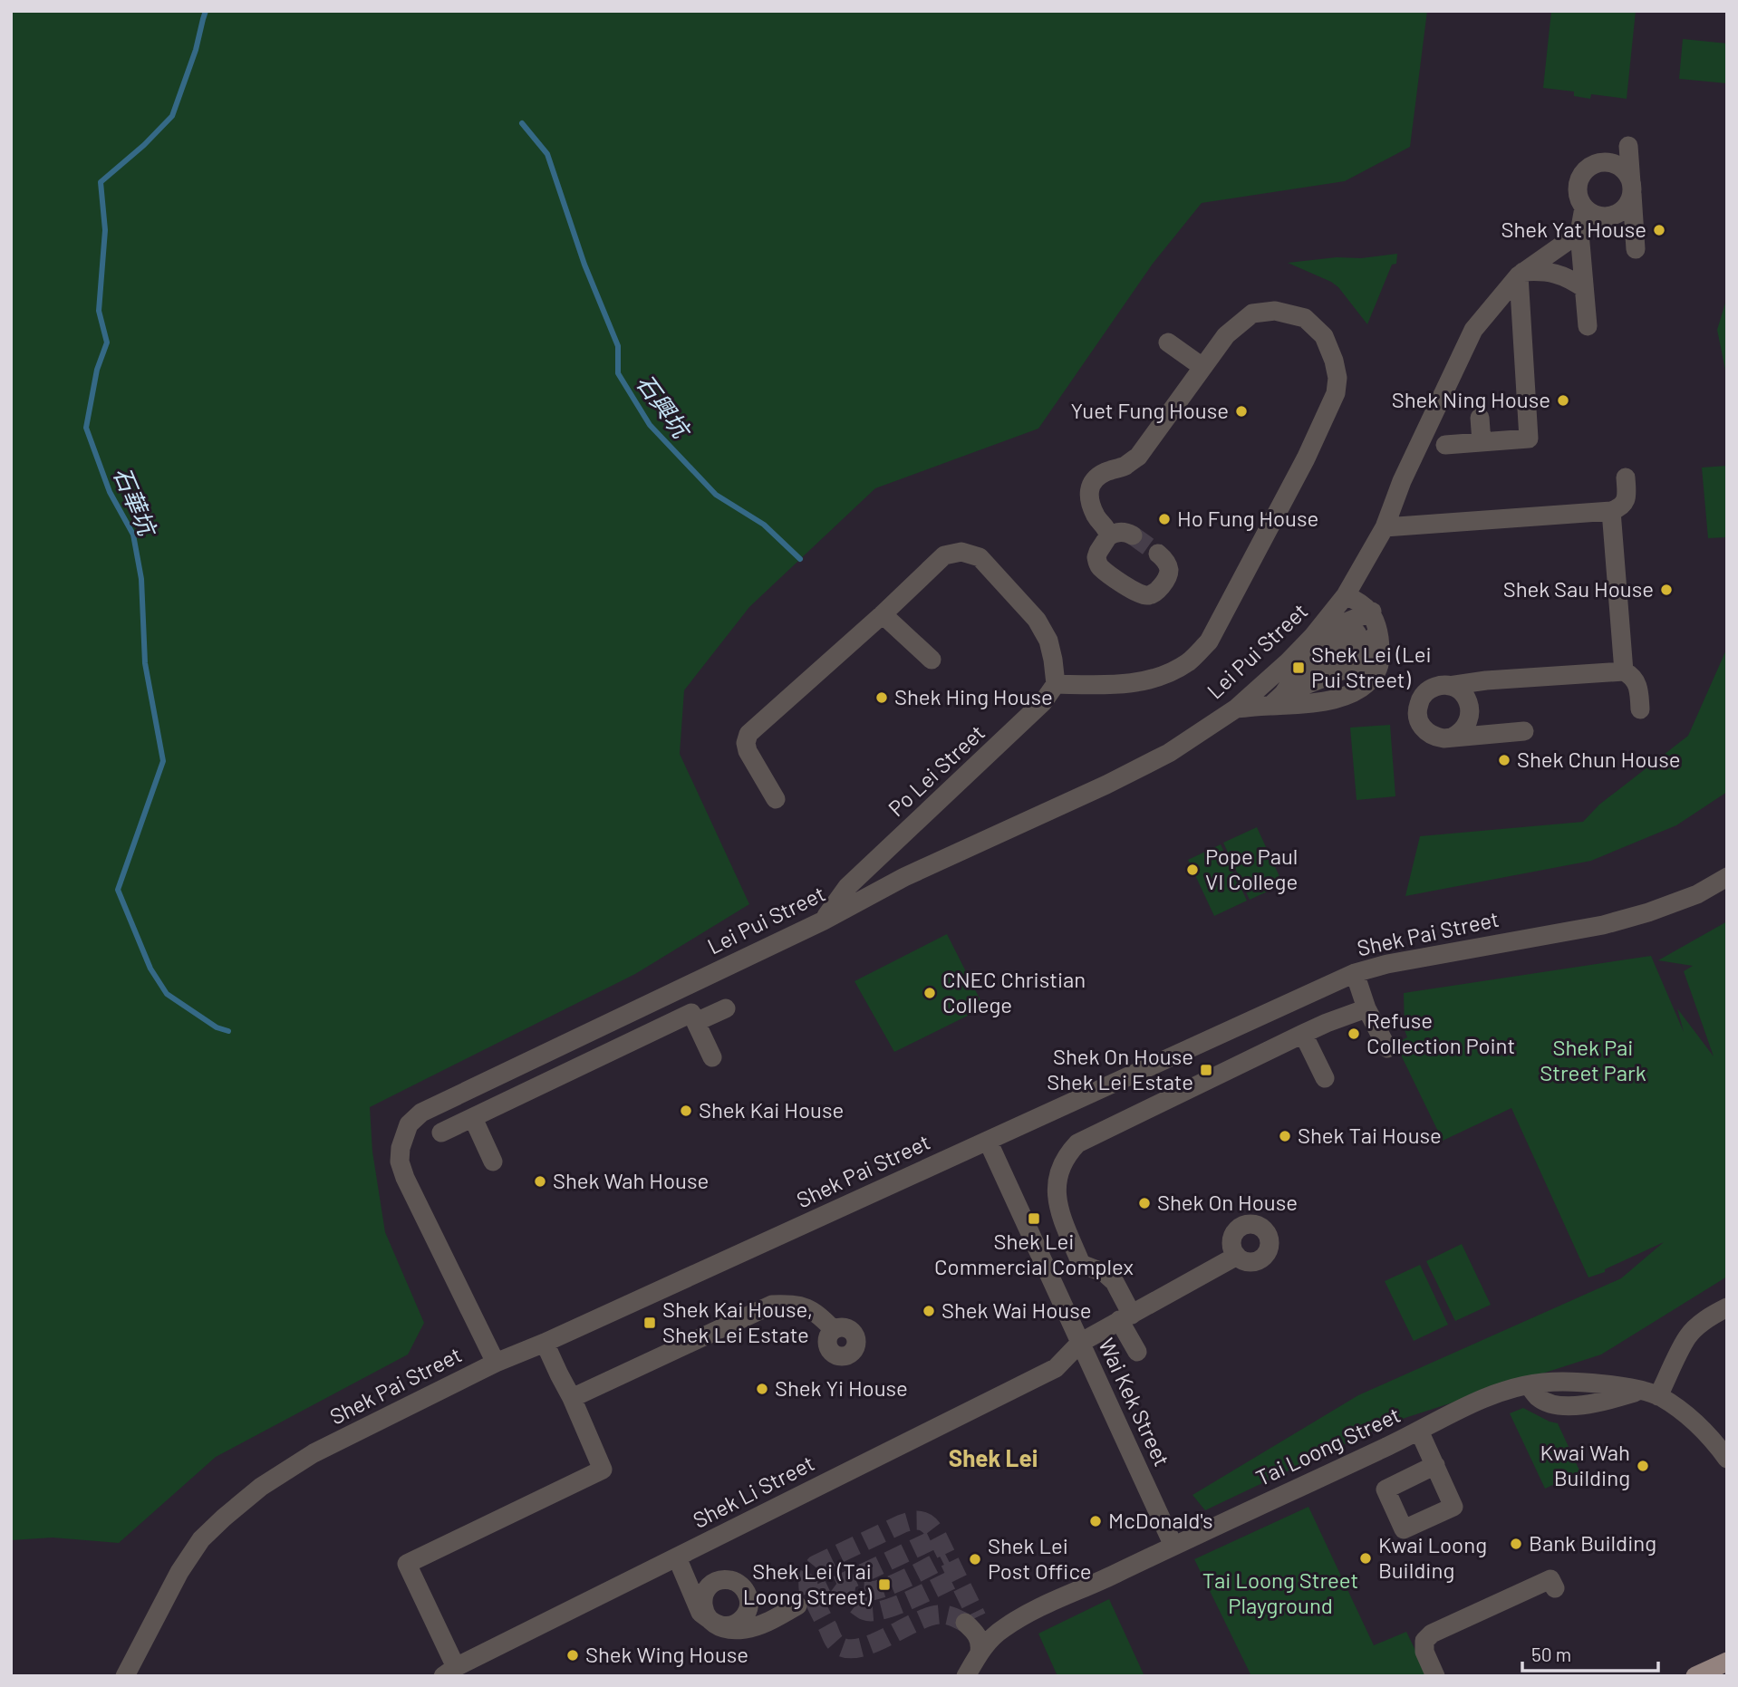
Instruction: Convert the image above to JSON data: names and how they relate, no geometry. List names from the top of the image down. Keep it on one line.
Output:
{"streets":{"street":["Lei Pui Street","Po Lei Street","Shek Pai Street","Wai Kek Street","Tai Loong Street","Shek Li Street"]},"crossings":[["Lei Pui Street","Po Lei Street"],["Lei Pui Street","Shek Pai Street"],["Shek Pai Street","Wai Kek Street"],["Wai Kek Street","Tai Loong Street"],["Wai Kek Street","Shek Li Street"]],"districts":["Shek Lei"],"water":["石興坑","石華坑"],"parks":["Shek Pai Street Park","Tai Loong Street Playground"],"places":{"other":["Shek Yat House","Shek Ning House","Yuet Fung House","Ho Fung House","Shek Sau House","Shek Hing House","Shek Chun House","Pope Paul VI College","CNEC Christian College","Refuse Collection Point","Shek Kai House","Shek Tai House","Shek Wah House","Shek On House","Shek Wai House","Shek Yi House","Kwai Wah Building","McDonald's","Bank Building","Kwai Loong Building","Shek Lei Post Office","Shek Wing House"],"transit":["Shek Lei (Lei Pui Street)","Shek On House Shek Lei Estate","Shek Lei Commercial Complex","Shek Kai House, Shek Lei Estate","Shek Lei (Tai Loong Street)"]},"scale_bar":"50 m"}
